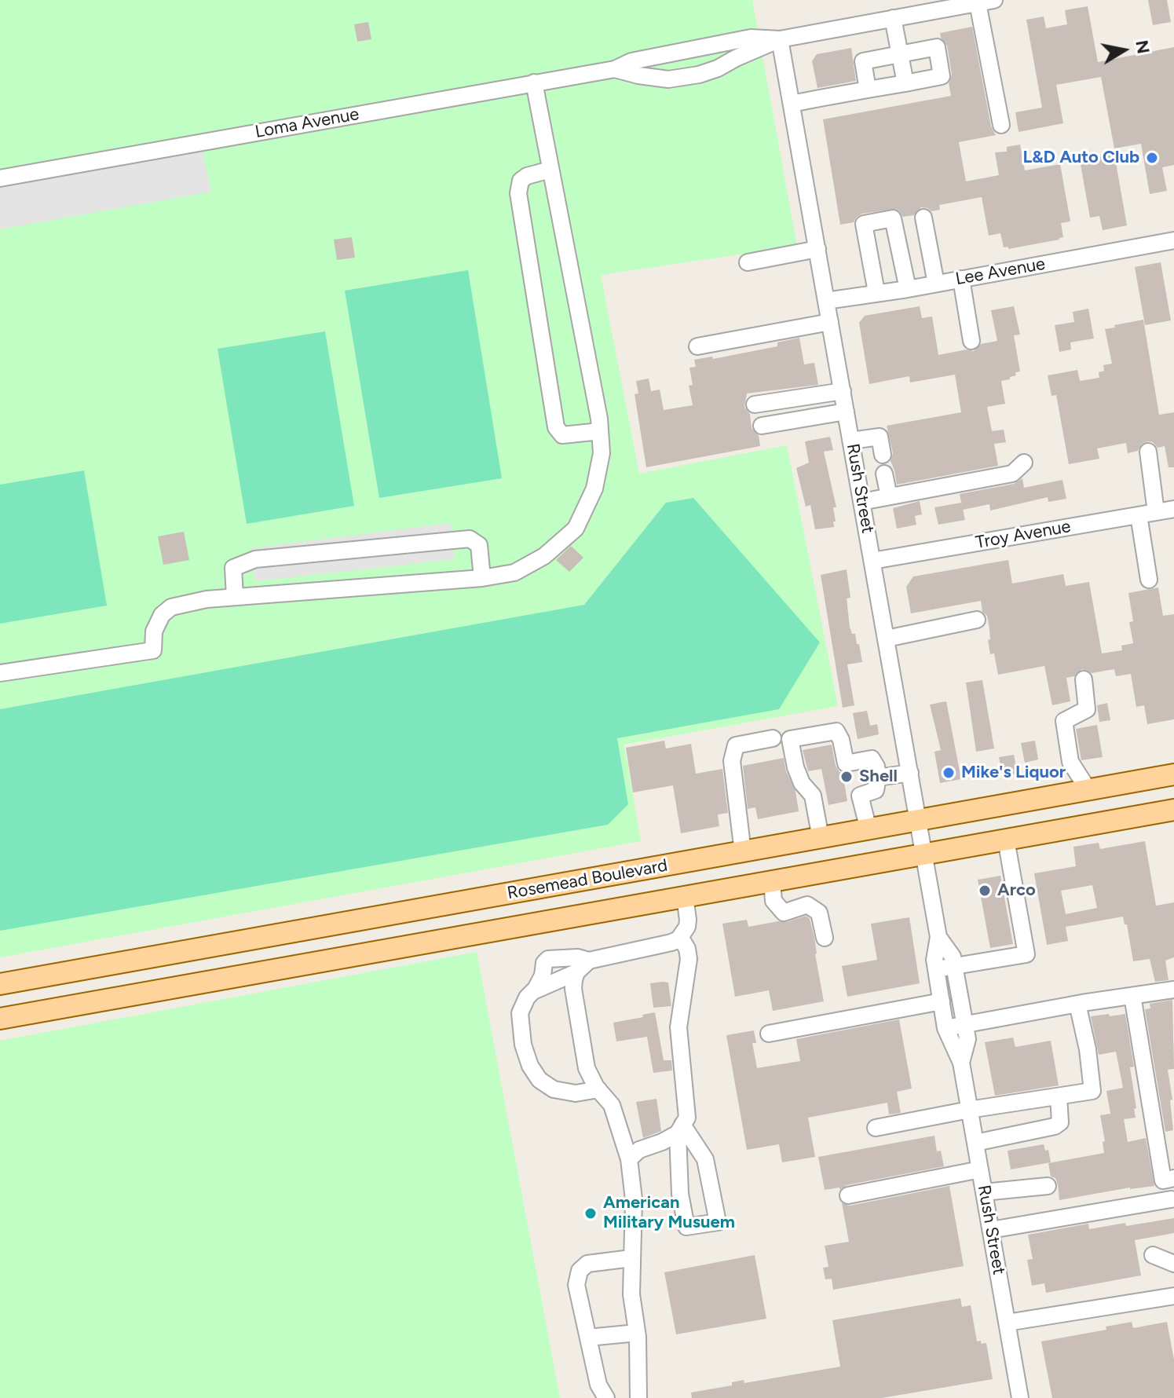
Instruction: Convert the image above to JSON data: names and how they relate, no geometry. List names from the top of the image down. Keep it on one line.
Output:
{"streets":{"main road":["Rosemead Boulevard"],"street":["Loma Avenue","Lee Avenue","Rush Street","Troy Avenue"]},"crossings":[["Loma Avenue","Rush Street"],["Lee Avenue","Rush Street"],["Rush Street","Troy Avenue"],["Rush Street","Rosemead Boulevard"]],"places":["L&D Auto Club","Mike's Liquor","Shell","Arco","American Military Musuem"],"north":"right"}
